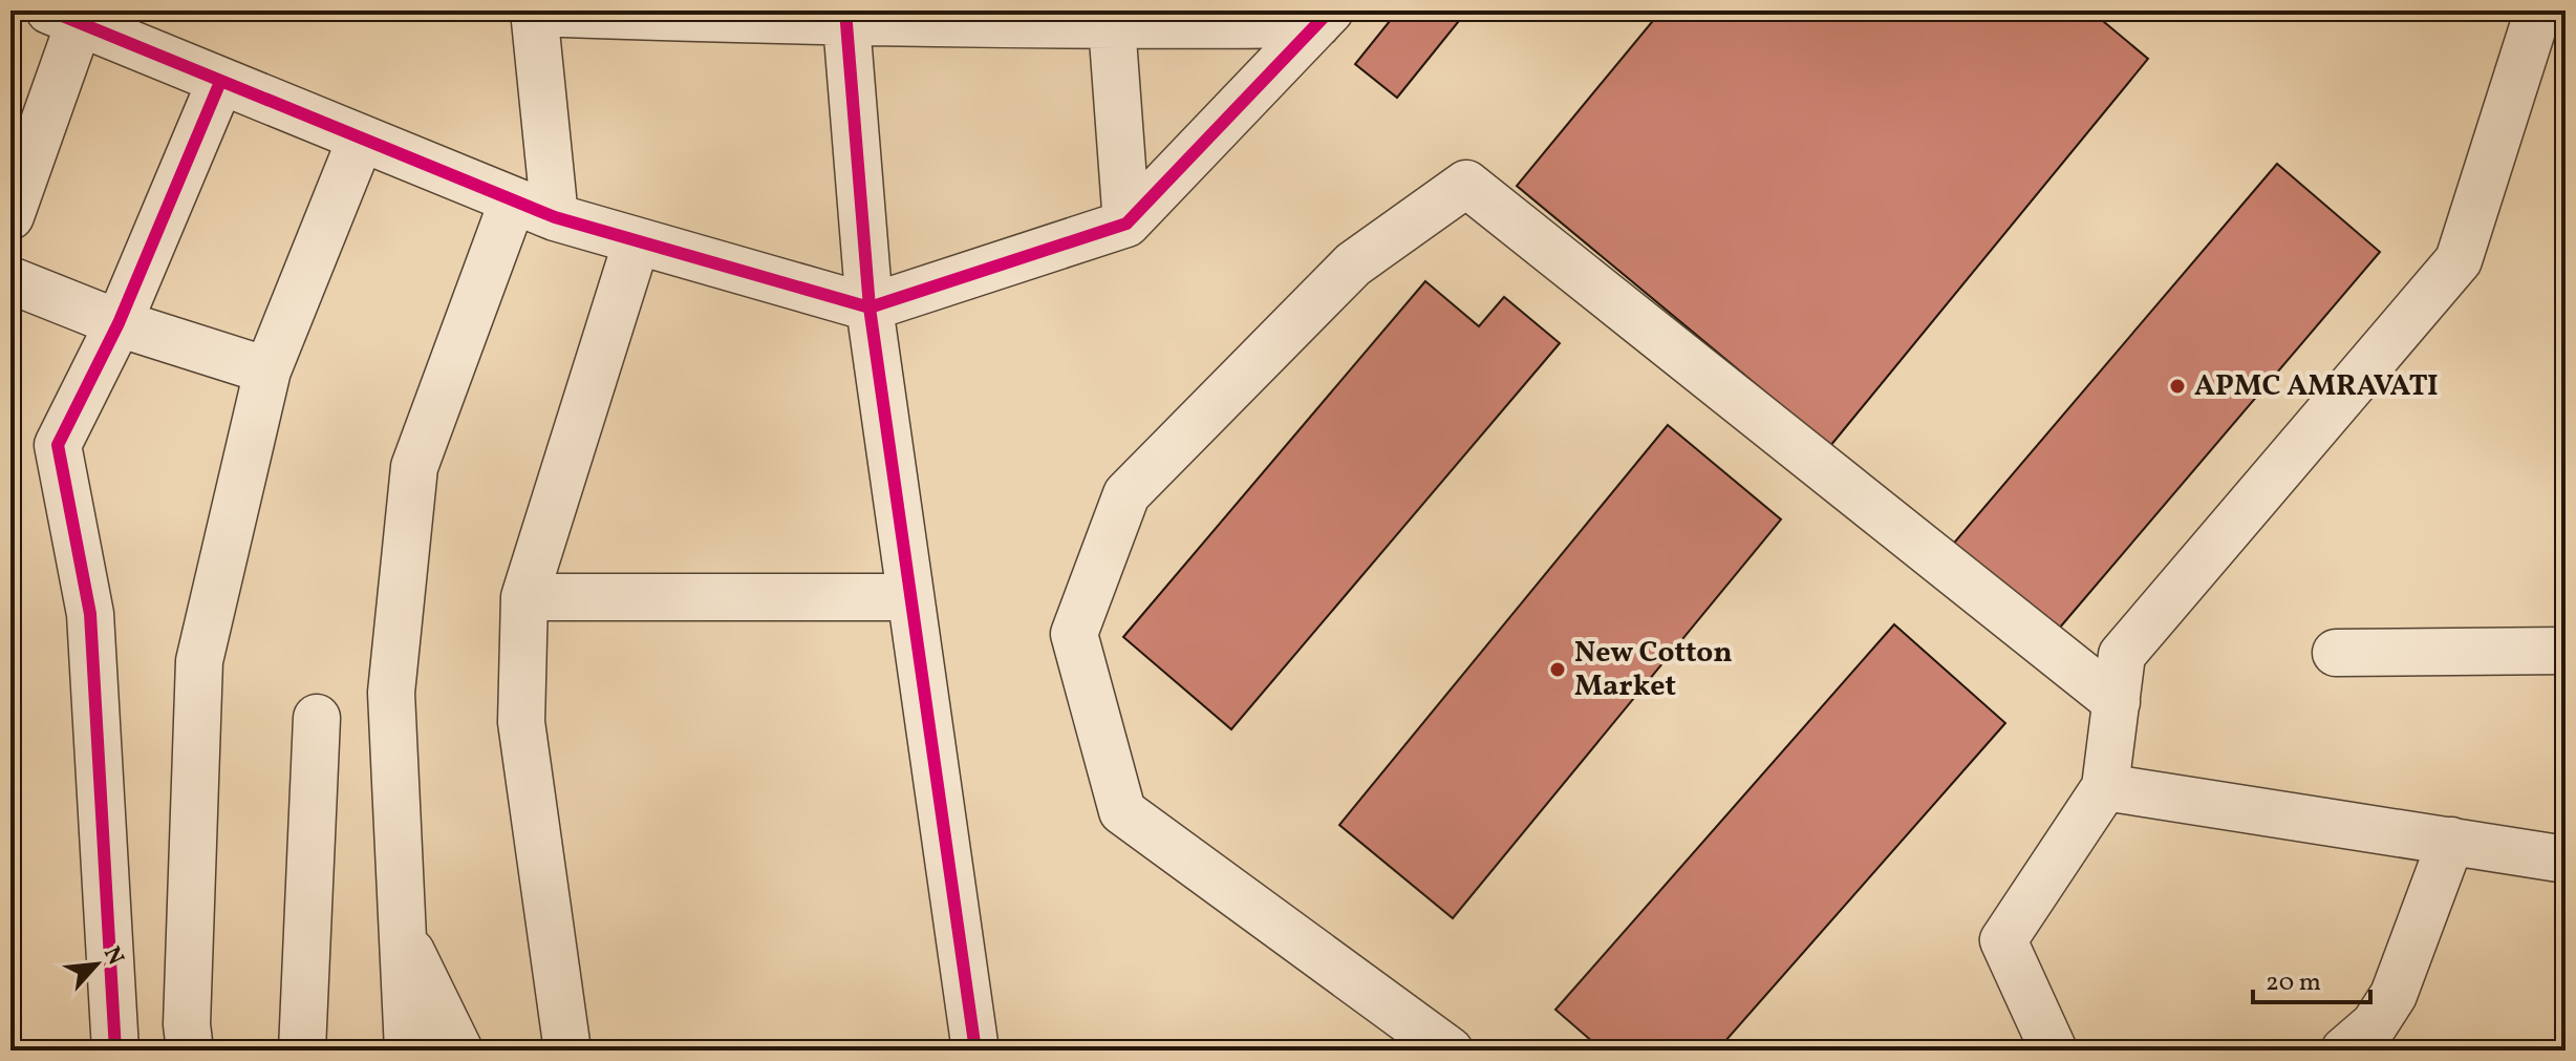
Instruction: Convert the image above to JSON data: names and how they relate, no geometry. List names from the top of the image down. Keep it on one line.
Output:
{"places":["APMC AMRAVATI","New Cotton Market"],"scale_bar":"20 m","north":"top right"}
